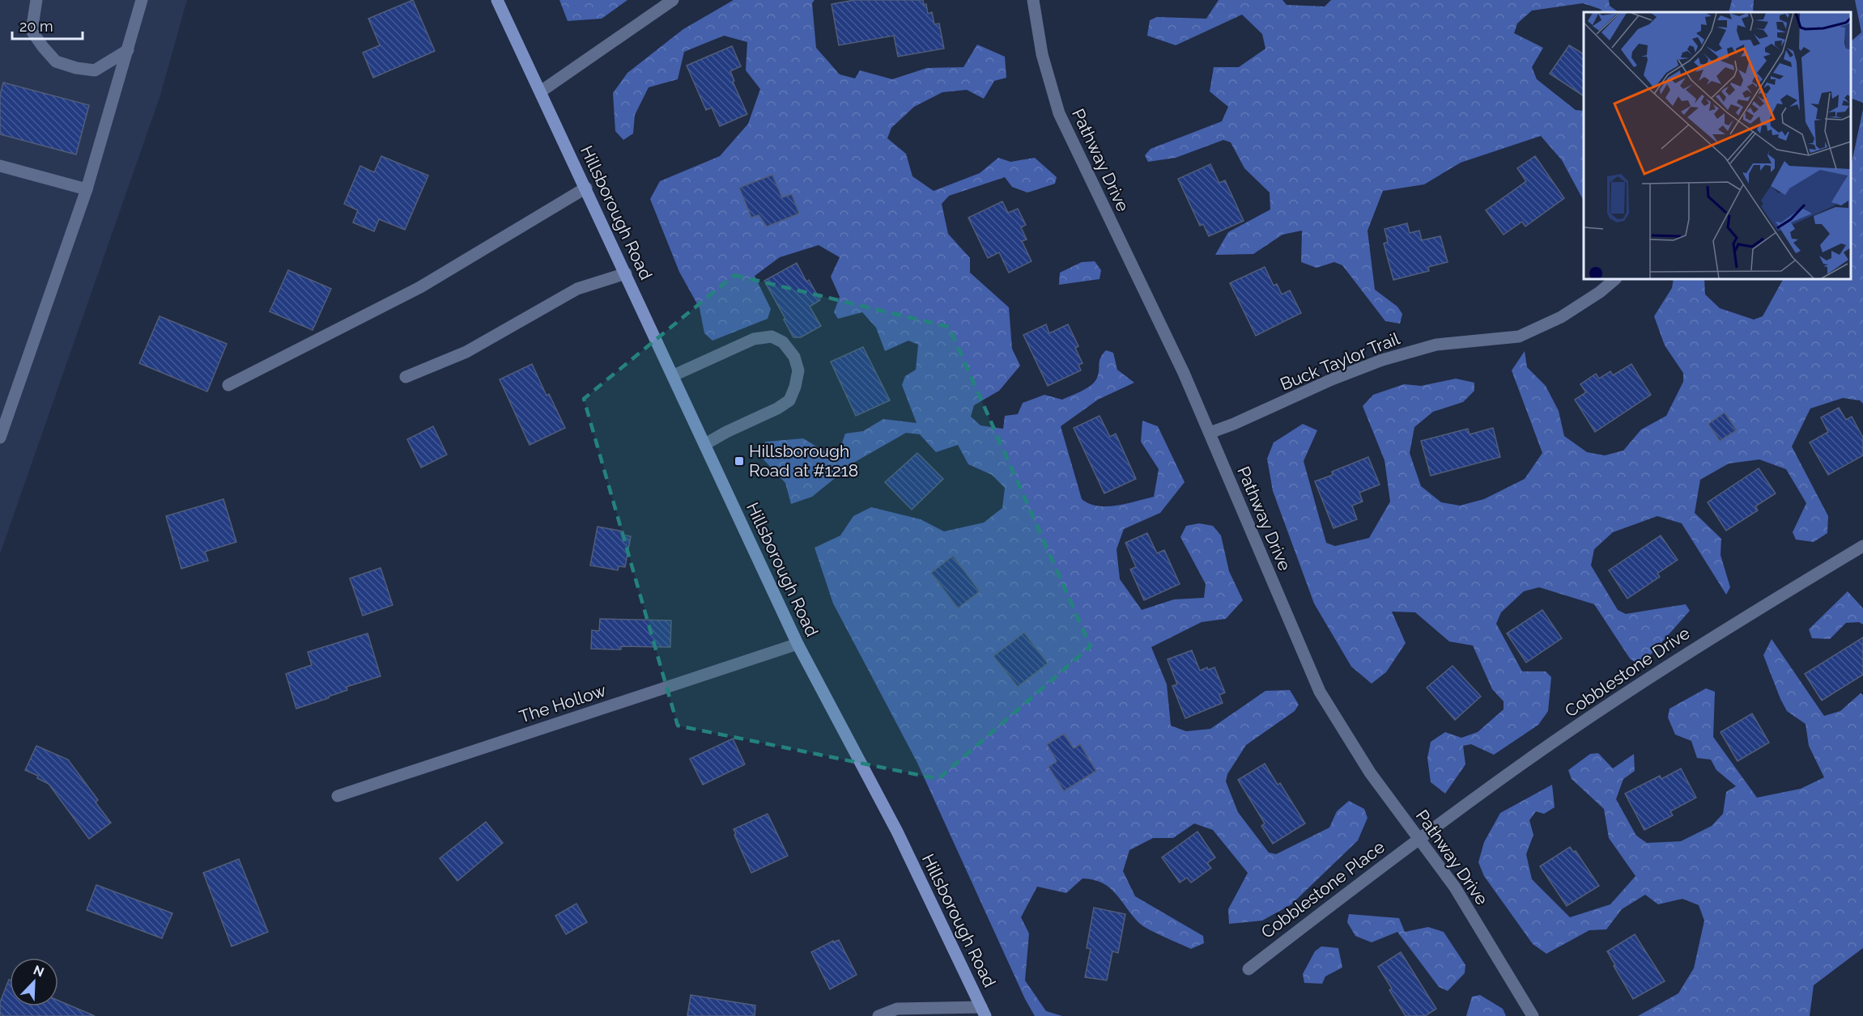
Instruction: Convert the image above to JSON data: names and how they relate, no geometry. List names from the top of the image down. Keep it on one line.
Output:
{"streets":{"main road":["Hillsborough Road"],"street":["Pathway Drive","Buck Taylor Trail","Cobblestone Drive","The Hollow","Cobblestone Place"]},"crossings":[["Pathway Drive","Buck Taylor Trail"],["Pathway Drive","Cobblestone Drive"],["Pathway Drive","Cobblestone Place"],["Hillsborough Road","The Hollow"],["Cobblestone Drive","Cobblestone Place"]],"places":{"transit":["Hillsborough Road at #1218"]},"scale_bar":"20 m","north":"top right"}
